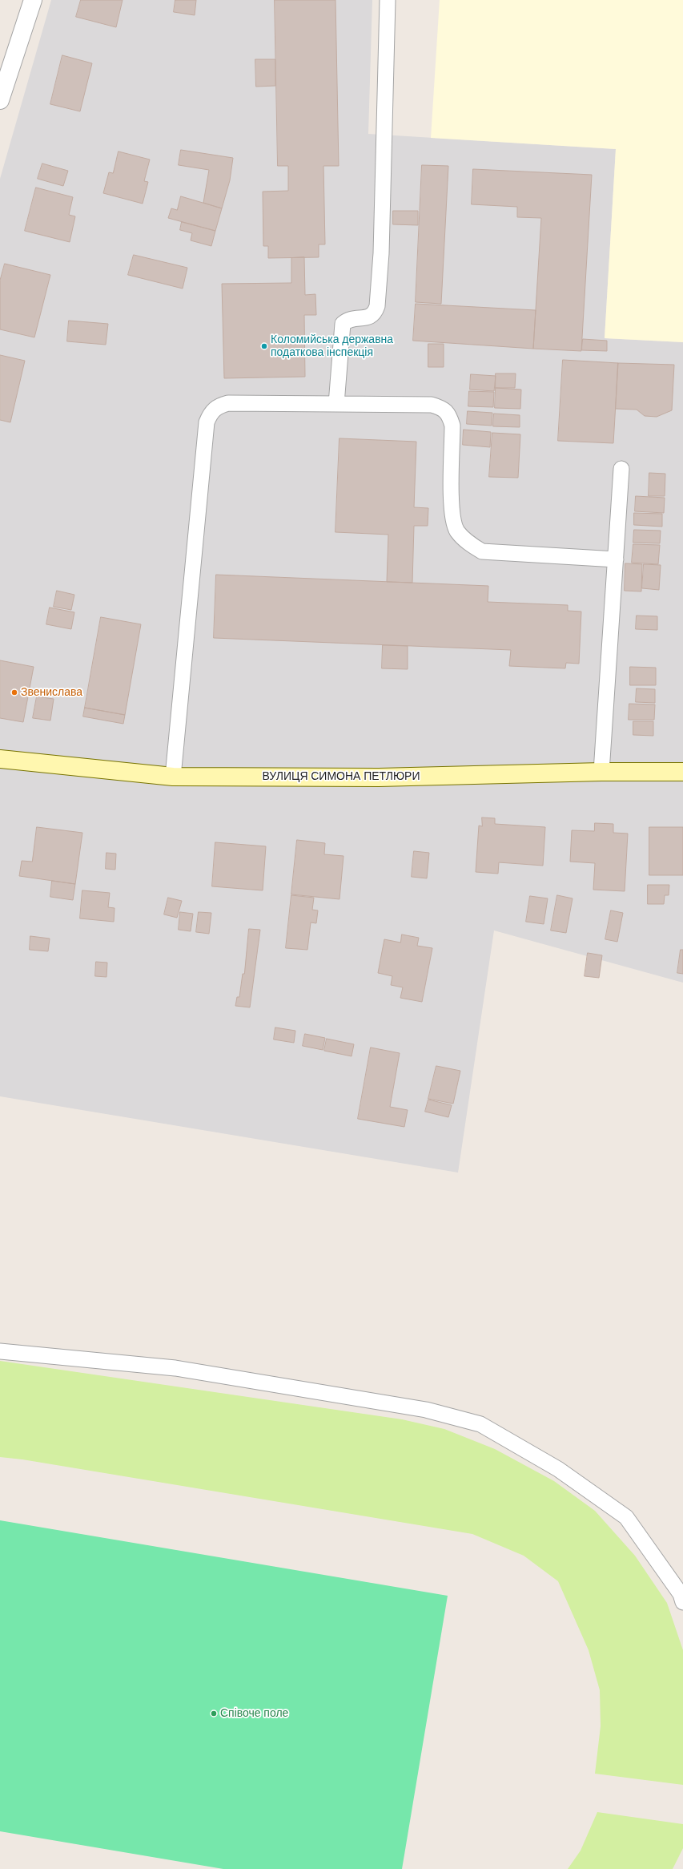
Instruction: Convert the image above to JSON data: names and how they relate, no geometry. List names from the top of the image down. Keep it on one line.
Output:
{"streets":{"street":["ВУЛИЦЯ СИМОНА ПЕТЛЮРИ"]},"places":["Коломийська державна податкова інспекція","Звенислава","Співоче поле"]}
